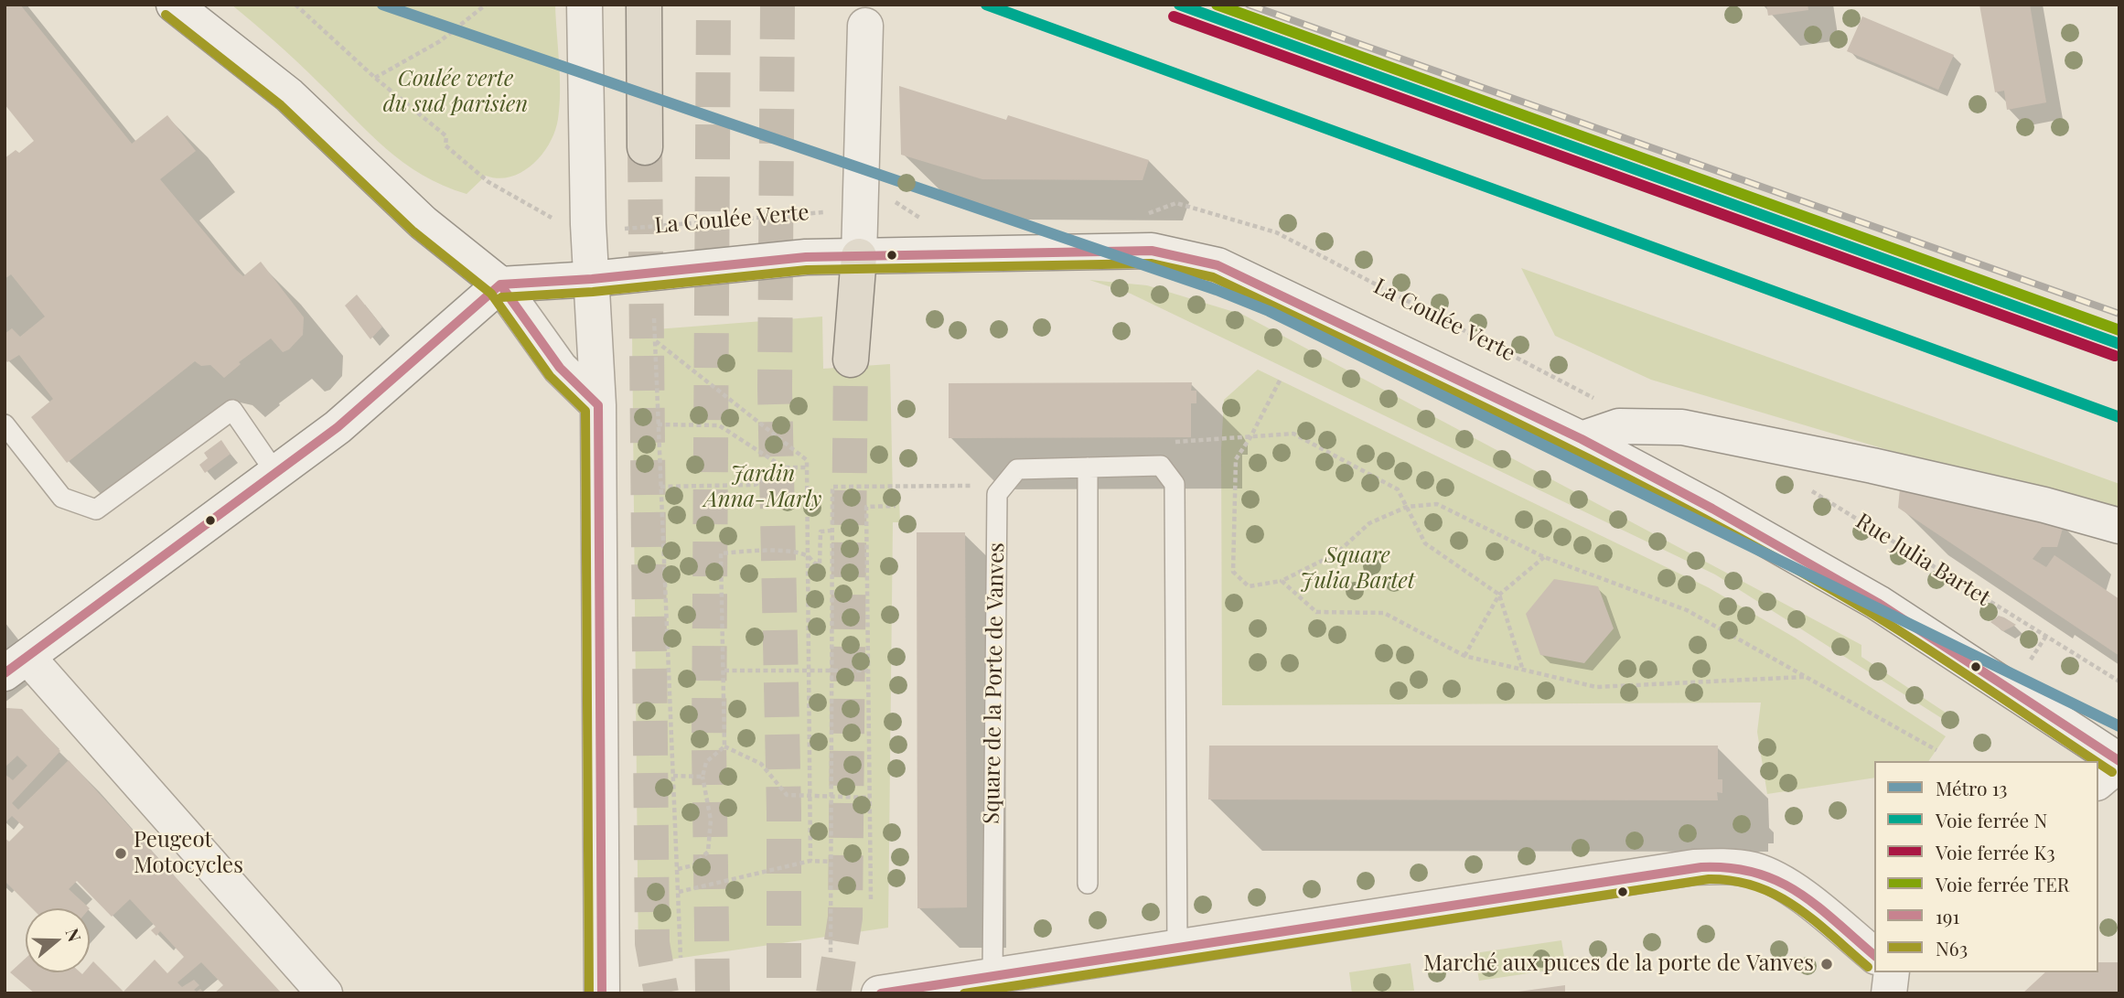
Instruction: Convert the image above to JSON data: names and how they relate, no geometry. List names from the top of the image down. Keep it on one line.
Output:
{"streets":{"lane":["Square de la Porte de Vanves"],"path":["La Coulée Verte","Rue Julia Bartet"]},"parks":["Coulée verte du sud parisien","Jardin Anna-Marly","Square Julia Bartet"],"places":["Peugeot Motocycles","Marché aux puces de la porte de Vanves"],"lines":["metro line 13","rail line N","rail line TER","transit line N63","rail line K3","transit line 191"],"legend":["Métro 13","Voie ferrée N","Voie ferrée K3","Voie ferrée TER","191","N63"],"north":"right"}
